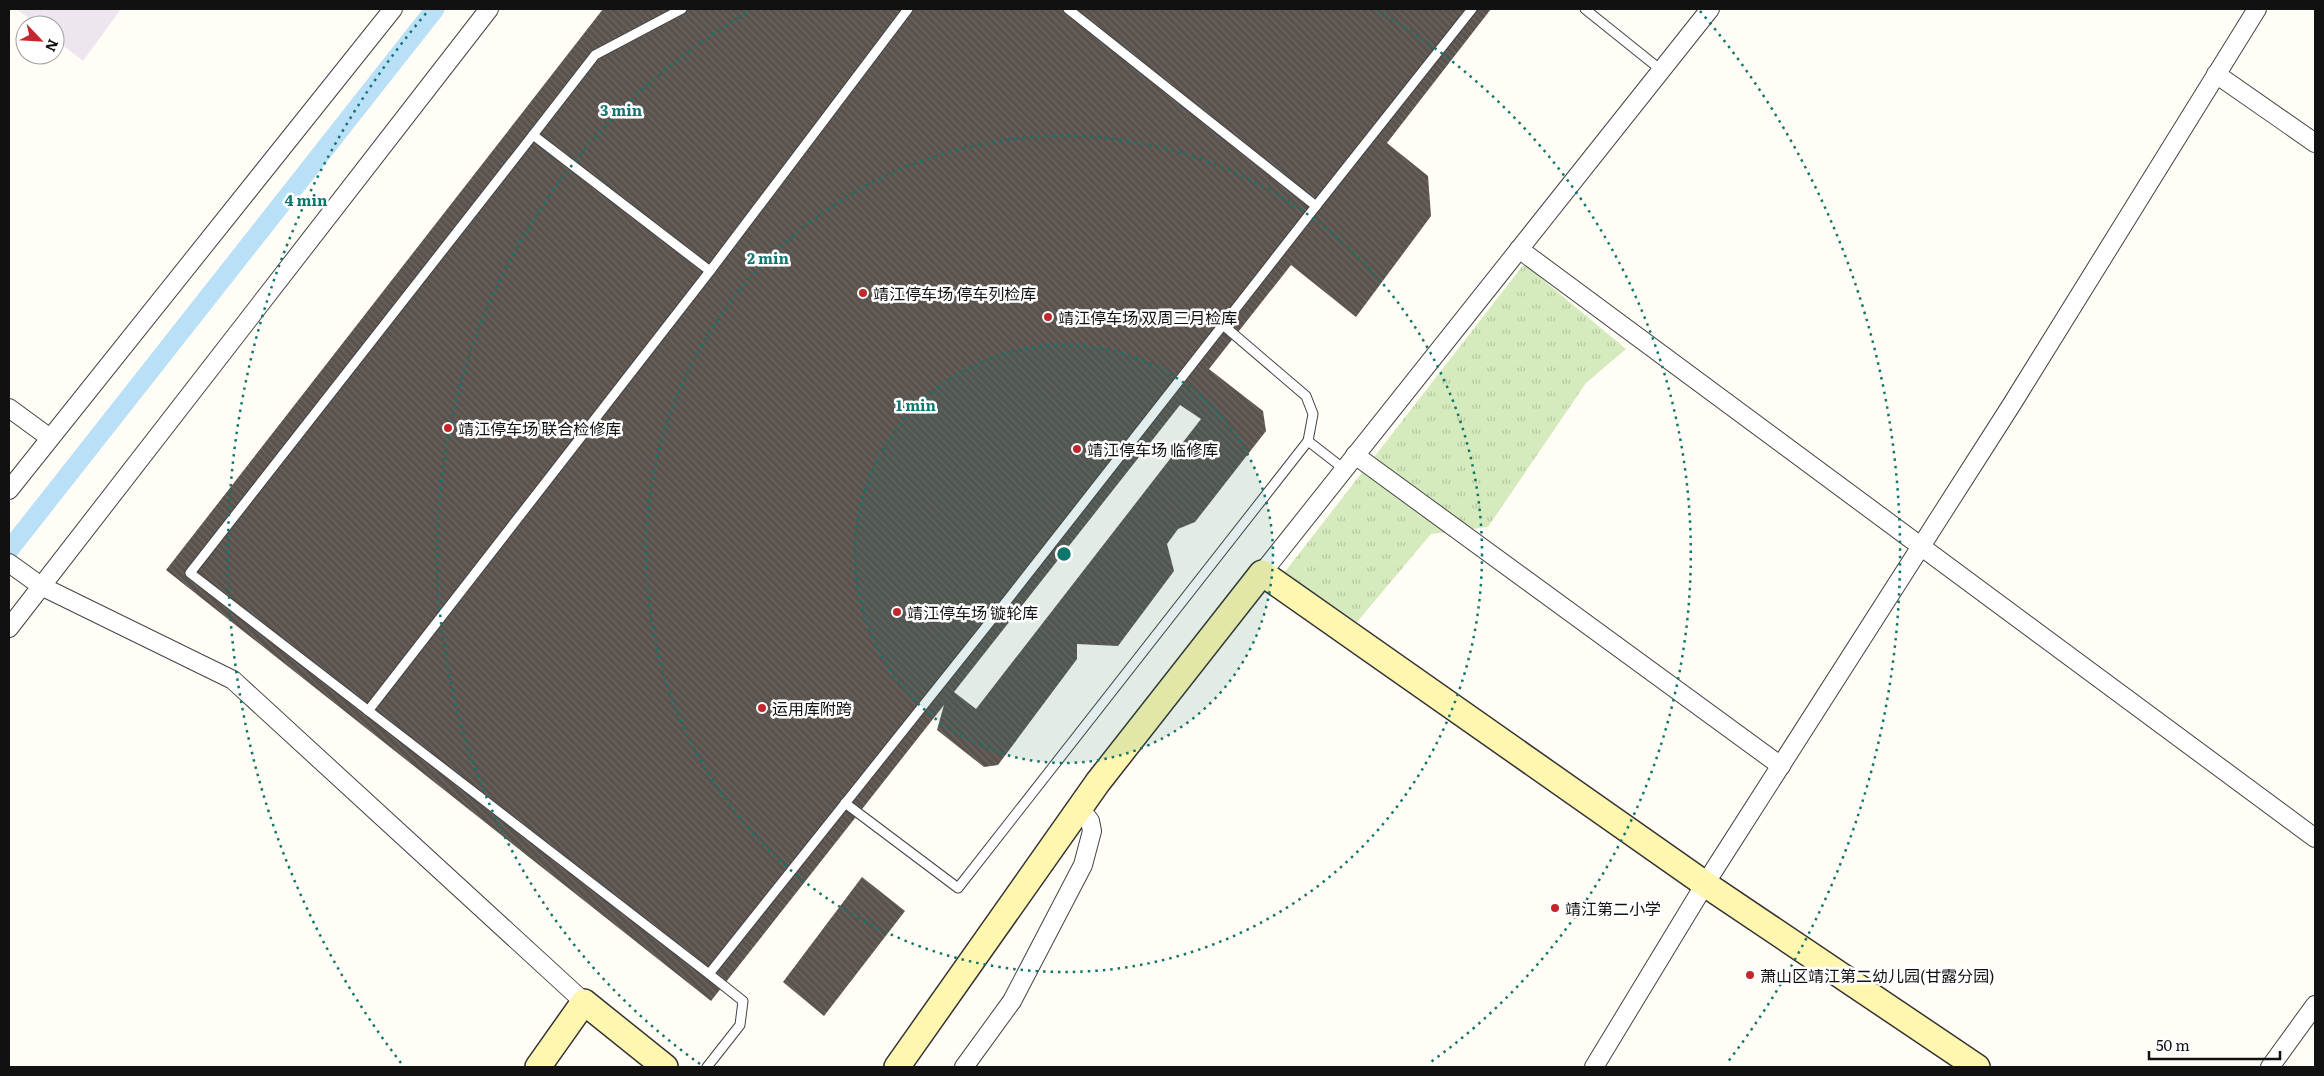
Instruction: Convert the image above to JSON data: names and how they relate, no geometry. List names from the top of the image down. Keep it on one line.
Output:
{"places":["靖江停车场 停车列检库","靖江停车场 双周三月检库","靖江停车场 联合检修库","靖江停车场 临修库","靖江停车场 镟轮库","运用库附跨","靖江第二小学","萧山区靖江第二幼儿园(甘露分园)"],"scale_bar":"50 m","north":"bottom right","rings":["3 min","4 min","2 min","1 min"]}
